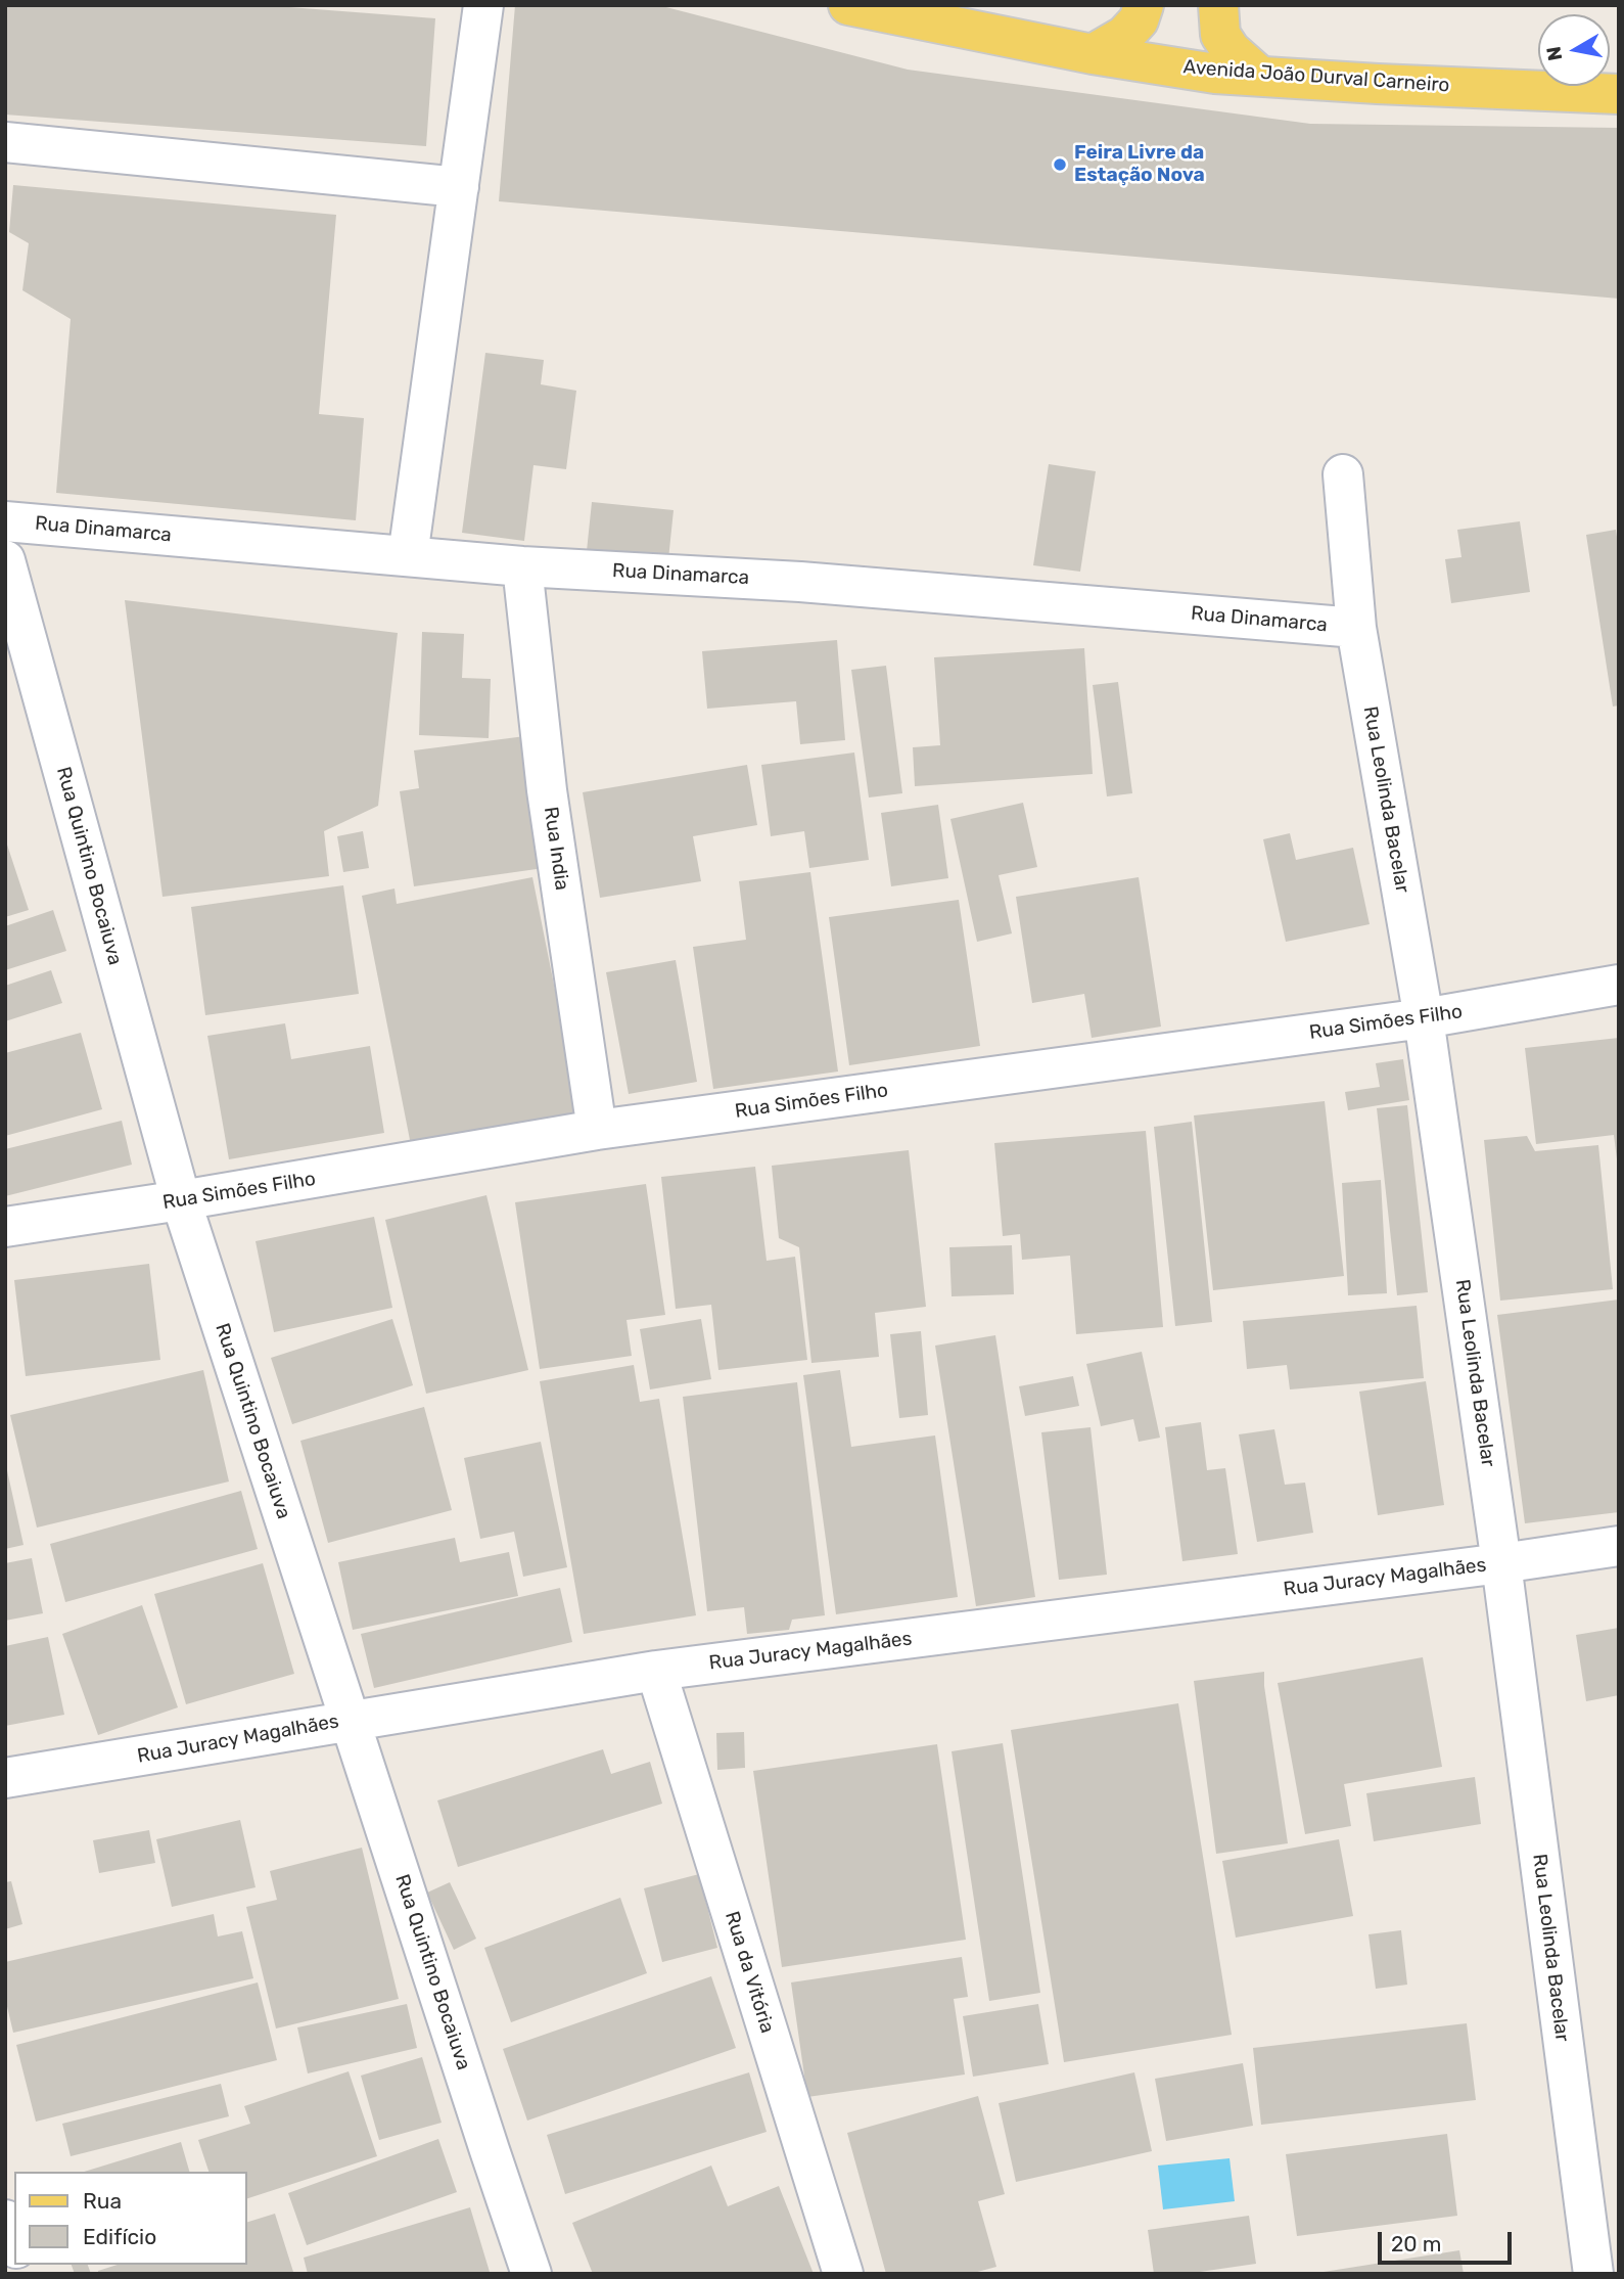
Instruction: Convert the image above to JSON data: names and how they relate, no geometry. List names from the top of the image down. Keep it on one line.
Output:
{"streets":{"main road":["Avenida João Durval Carneiro"],"street":["Rua Dinamarca","Rua Leolinda Bacelar","Rua India","Rua Quintino Bocaiuva","Rua Simões Filho","Rua Juracy Magalhães","Rua da Vitória"]},"crossings":[["Rua Dinamarca","Rua Leolinda Bacelar"],["Rua Dinamarca","Rua India"],["Rua Leolinda Bacelar","Rua Simões Filho"],["Rua Leolinda Bacelar","Rua Juracy Magalhães"],["Rua India","Rua Simões Filho"],["Rua Quintino Bocaiuva","Rua Simões Filho"],["Rua Quintino Bocaiuva","Rua Juracy Magalhães"],["Rua Juracy Magalhães","Rua da Vitória"]],"places":["Feira Livre da Estação Nova"],"legend":["Rua","Edifício"],"scale_bar":"20 m","north":"left"}
